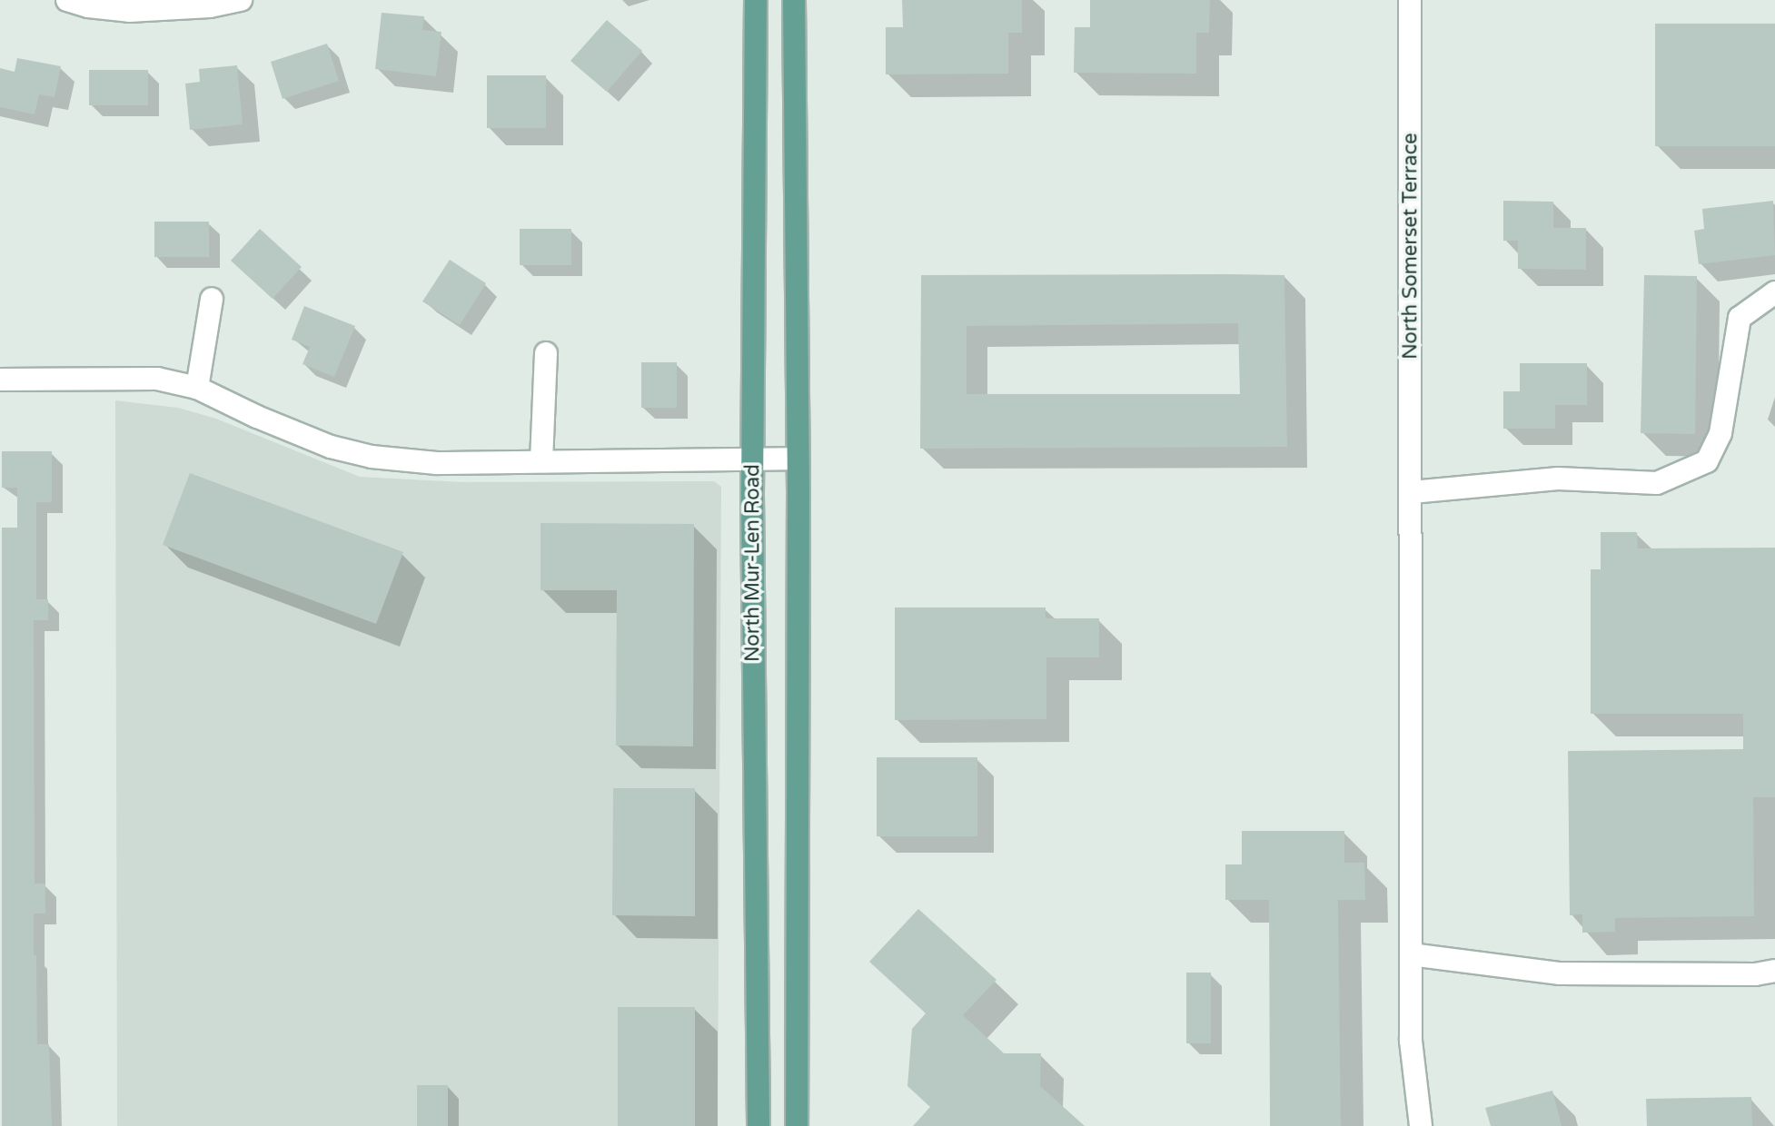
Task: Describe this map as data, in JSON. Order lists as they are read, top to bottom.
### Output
{
  "streets": {
    "main road": ["North Mur-Len Road"],
    "street": ["North Somerset Terrace"]
  }
}
